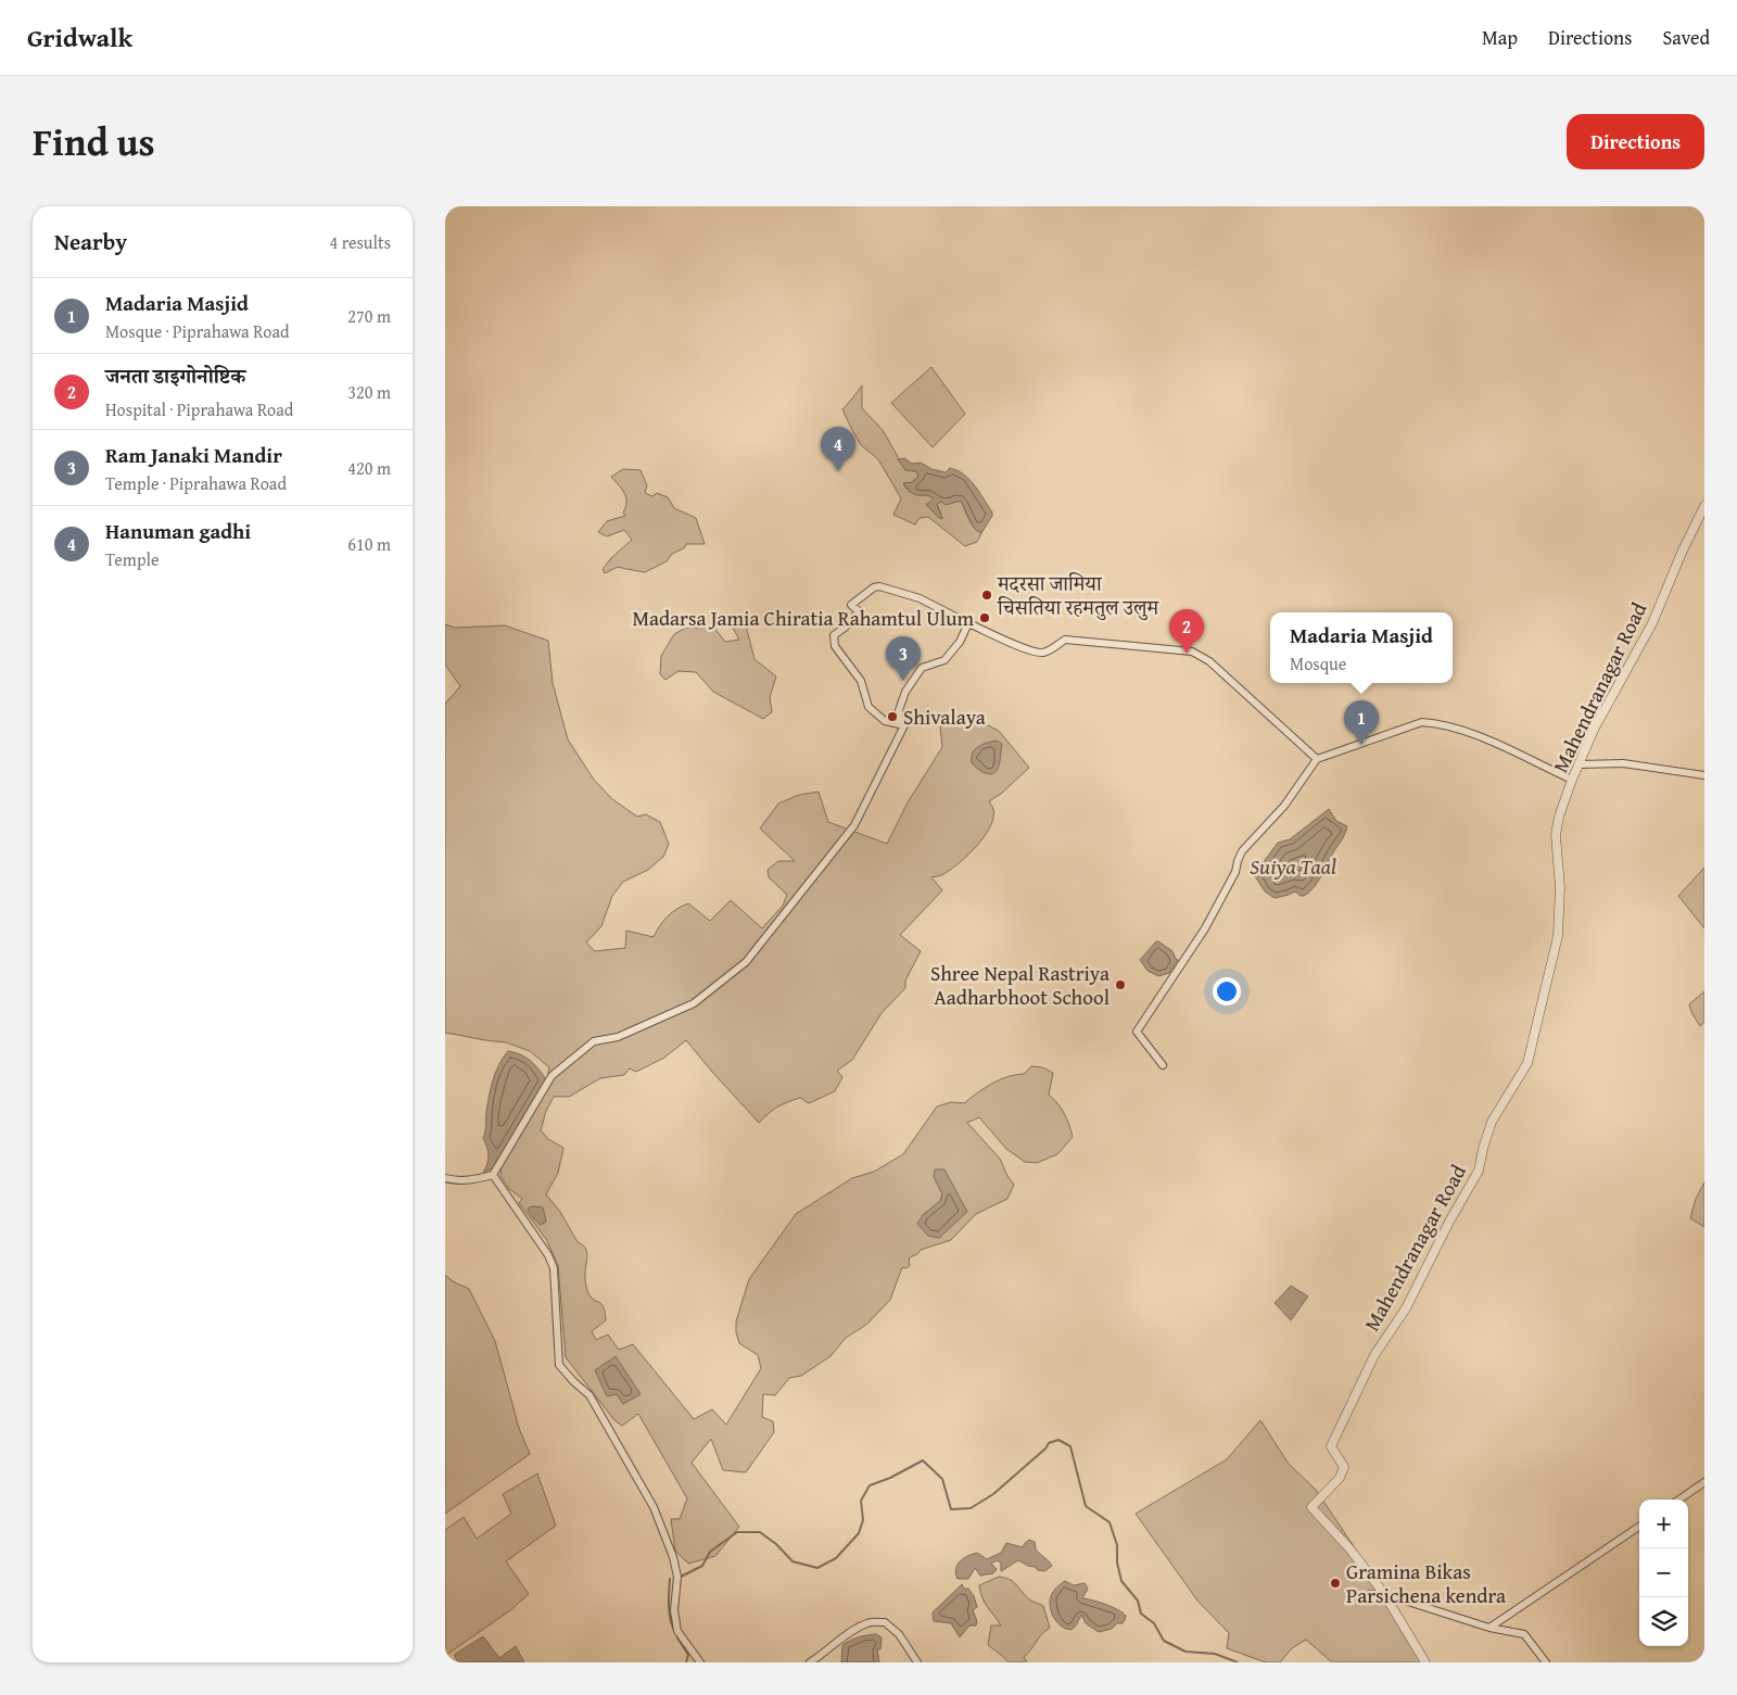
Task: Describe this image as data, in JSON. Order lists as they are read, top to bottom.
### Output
{
  "streets": {
    "street": ["Mahendranagar Road"]
  },
  "water": ["Suiya Taal"],
  "places": [
    "मदरसा जामिया चिसतिया रहमतुल उलुम",
    "Madarsa Jamia Chiratia Rahamtul Ulum",
    "Shivalaya",
    "Shree Nepal Rastriya Aadharbhoot School",
    "Gramina Bikas Parsichena kendra"
  ],
  "page": {
    "header": "Gridwalk",
    "nav": ["Map", "Directions", "Saved"],
    "title": "Find us",
    "buttons": "Directions",
    "heading": ["Nearby", "4 results"],
    "list": [
      {
        "mark": "1",
        "name": "Madaria Masjid",
        "note": "Mosque · Piprahawa Road",
        "value": "270 m"
      },
      {
        "mark": "2",
        "name": "जनता डाइगोनोष्टिक",
        "note": "Hospital · Piprahawa Road",
        "value": "320 m"
      },
      {
        "mark": "3",
        "name": "Ram Janaki Mandir",
        "note": "Temple · Piprahawa Road",
        "value": "420 m"
      },
      {
        "mark": "4",
        "name": "Hanuman gadhi",
        "note": "Temple",
        "value": "610 m"
      }
    ],
    "pins": [
      "4",
      "2",
      "3",
      "1"
    ],
    "popup": ["Madaria Masjid", "Mosque"],
    "map_buttons": ["+", "−"]
  }
}
